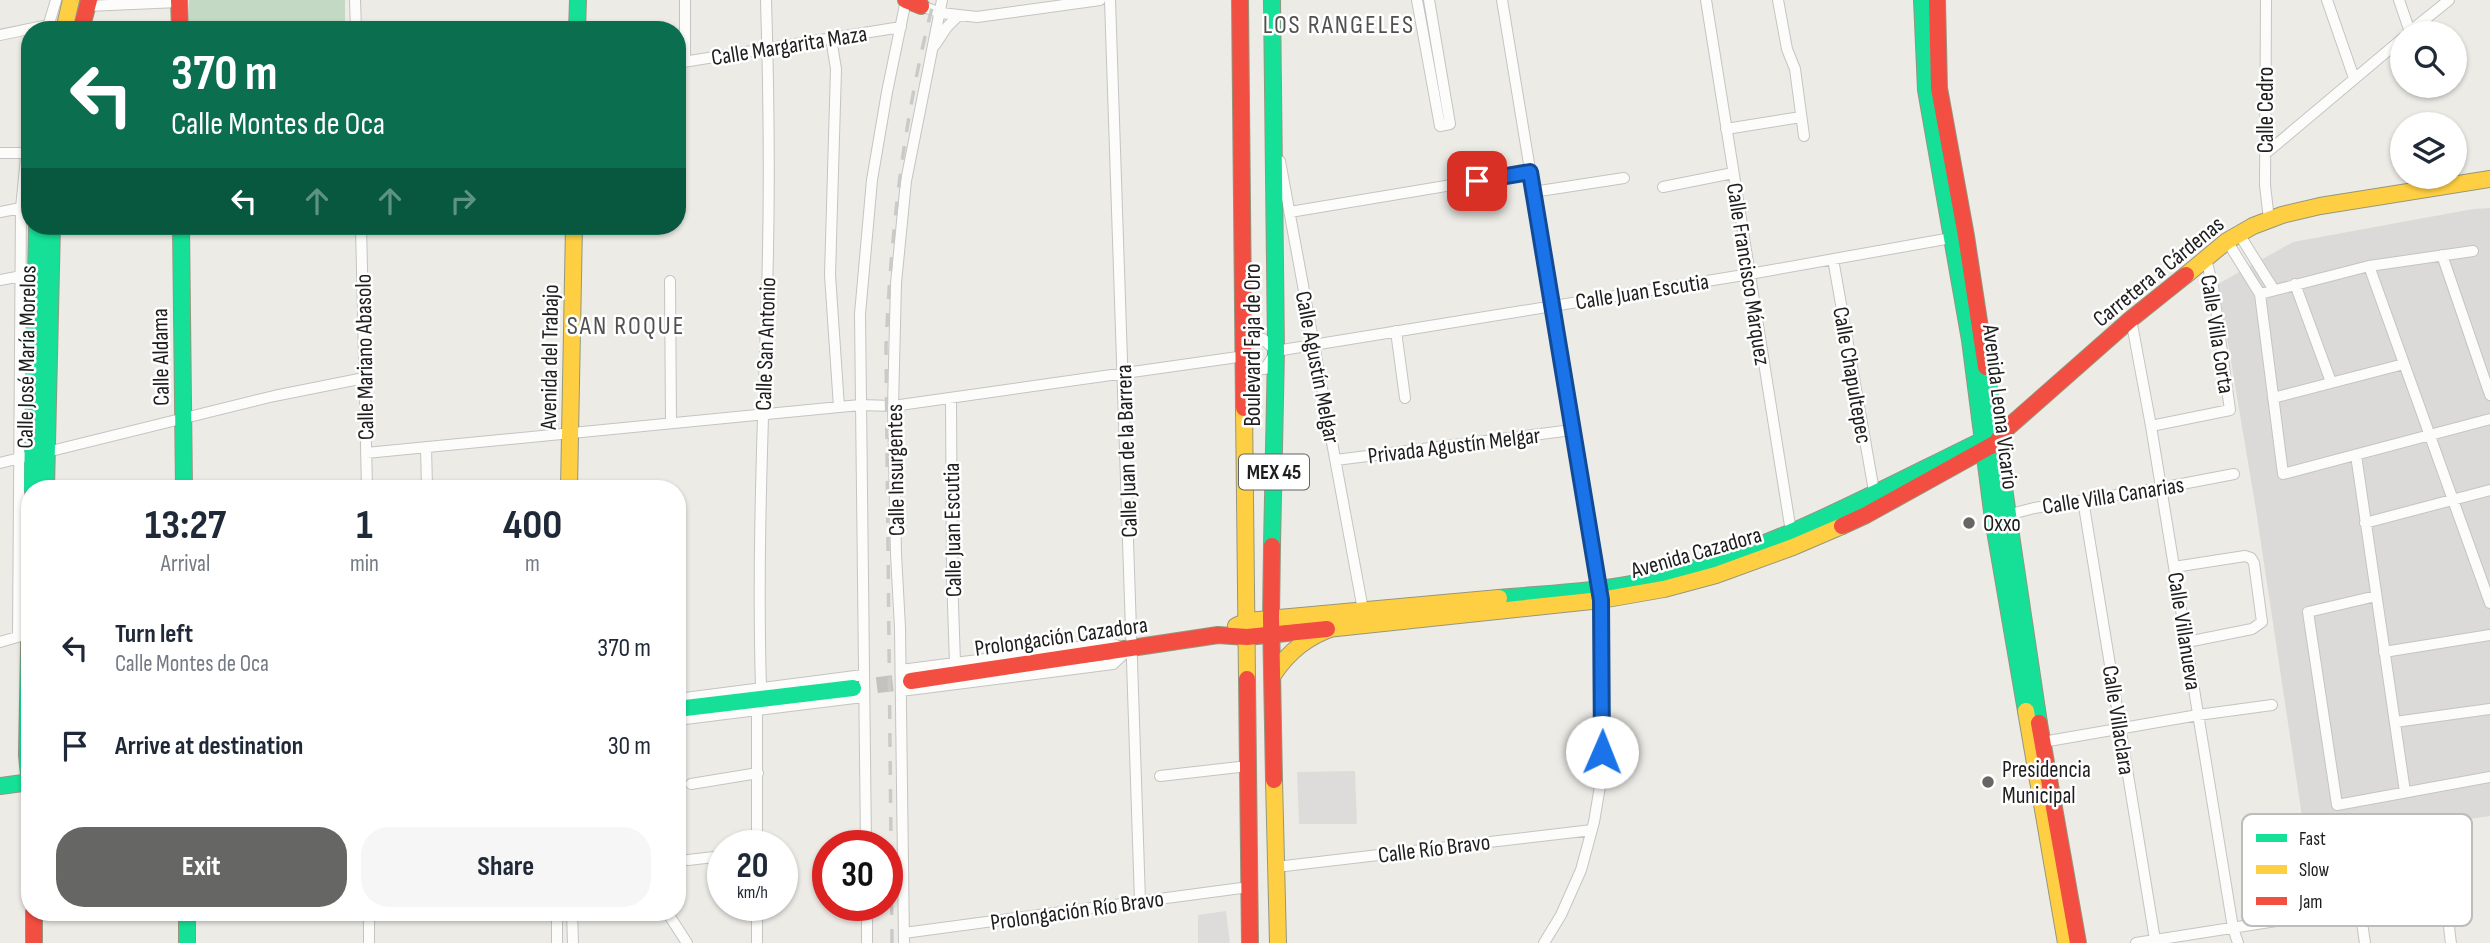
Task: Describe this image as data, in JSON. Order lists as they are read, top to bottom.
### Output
{
  "streets": {
    "street": [
      "Calle Margarita Maza",
      "Calle Cedro",
      "Carretera a Cárdenas",
      "Calle Francisco Márquez",
      "Calle Juan Escutia",
      "Calle Villa Corta",
      "Calle San Antonio",
      "Boulevard Faja de Oro",
      "Calle José María Morelos",
      "Calle Aldama",
      "Calle Mariano Abasolo",
      "Avenida del Trabajo",
      "Calle Agustín Melgar",
      "Calle Chapultepec",
      "Avenida Leona Vicario",
      "Privada Agustín Melgar",
      "Calle Juan de la Barrera",
      "Calle Insurgentes",
      "MEX 45",
      "Calle Villa Canarias",
      "Avenida Cazadora",
      "Calle Villanueva",
      "Prolongación Cazadora",
      "Calle Villaclara",
      "Calle Río Bravo",
      "Prolongación Río Bravo"
    ]
  },
  "crossings": [
    ["Calle Margarita Maza", "Calle San Antonio"],
    ["Calle Margarita Maza", "Calle Insurgentes"],
    ["Calle Cedro", "Carretera a Cárdenas"],
    ["Carretera a Cárdenas", "Calle Villa Corta"],
    ["Carretera a Cárdenas", "Avenida Leona Vicario"],
    ["Carretera a Cárdenas", "Avenida Cazadora"],
    ["Carretera a Cárdenas", "Calle Villanueva"],
    ["Calle Francisco Márquez", "Calle Juan Escutia"],
    ["Calle Francisco Márquez", "Avenida Cazadora"],
    ["Calle Juan Escutia", "Boulevard Faja de Oro"],
    ["Calle Juan Escutia", "Calle Agustín Melgar"],
    ["Calle Juan Escutia", "Calle Chapultepec"],
    ["Calle Juan Escutia", "Avenida Leona Vicario"],
    ["Calle Villa Corta", "Calle Villanueva"],
    ["Boulevard Faja de Oro", "Calle Agustín Melgar"],
    ["Boulevard Faja de Oro", "Avenida Cazadora"],
    ["Boulevard Faja de Oro", "Prolongación Cazadora"],
    ["Boulevard Faja de Oro", "Calle Río Bravo"],
    ["Boulevard Faja de Oro", "Prolongación Río Bravo"],
    ["Calle Agustín Melgar", "Privada Agustín Melgar"],
    ["Calle Agustín Melgar", "Avenida Cazadora"],
    ["Calle Chapultepec", "Avenida Cazadora"],
    ["Avenida Leona Vicario", "Calle Villa Canarias"],
    ["Avenida Leona Vicario", "Avenida Cazadora"],
    ["Calle Juan de la Barrera", "Prolongación Cazadora"],
    ["Calle Juan de la Barrera", "Prolongación Río Bravo"],
    ["Calle Insurgentes", "Prolongación Cazadora"],
    ["Calle Insurgentes", "Prolongación Río Bravo"],
    ["Calle Villa Canarias", "Calle Villanueva"],
    ["Calle Villa Canarias", "Calle Villaclara"],
    ["Avenida Cazadora", "Prolongación Cazadora"]
  ],
  "districts": ["LOS RANGELES", "SAN ROQUE"],
  "places": ["Oxxo", "Presidencia Municipal"],
  "legend": ["Fast", "Slow", "Jam"],
  "page": {
    "turn": ["370 m", "Calle Montes de Oca"],
    "eta": [
      "13:27",
      "Arrival",
      "1",
      "min",
      "400",
      "m"
    ],
    "list": [
      {
        "name": "Turn left",
        "note": "Calle Montes de Oca",
        "value": "370 m"
      },
      {
        "name": "Arrive at destination",
        "value": "30 m"
      }
    ],
    "buttons": ["Exit", "Share"],
    "speed": "20 km/h",
    "limit": "30"
  }
}
